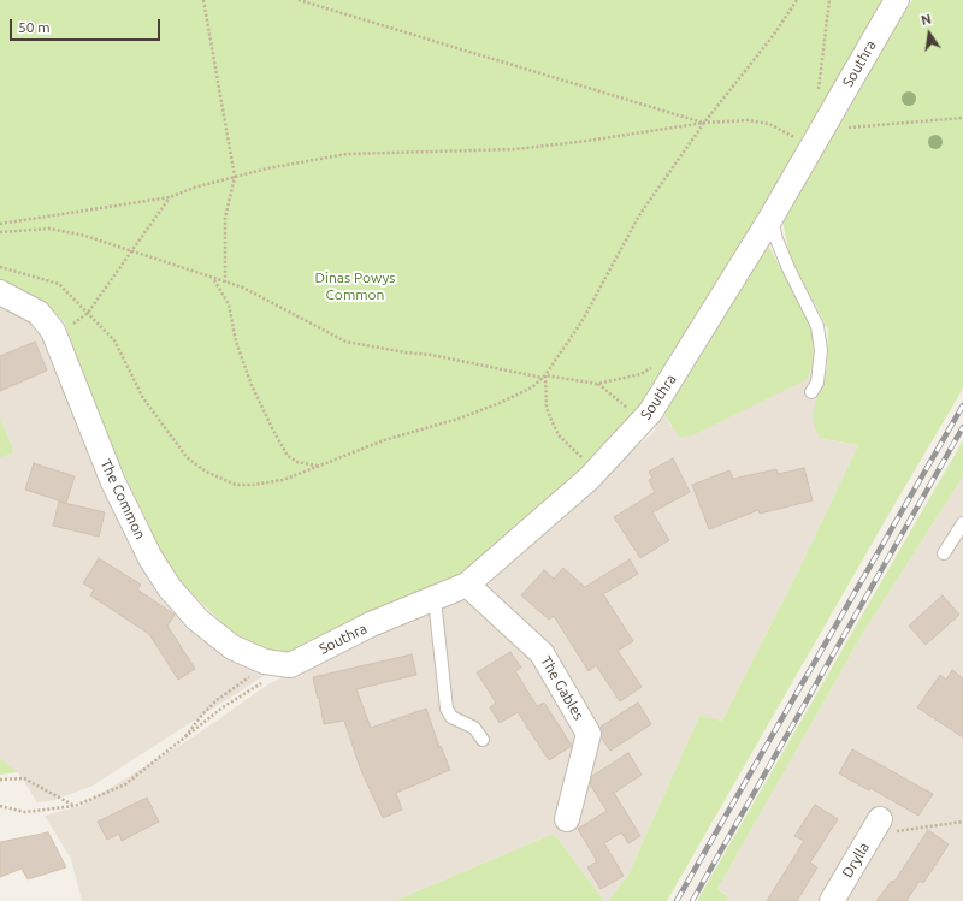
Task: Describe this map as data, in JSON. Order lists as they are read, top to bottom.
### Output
{
  "streets": {
    "street": [
      "Southra",
      "The Common",
      "The Gables",
      "Drylla"
    ]
  },
  "crossings": [
    ["Southra", "The Common"],
    ["Southra", "The Gables"]
  ],
  "parks": ["Dinas Powys Common"],
  "scale_bar": "50 m",
  "north": "top"
}
